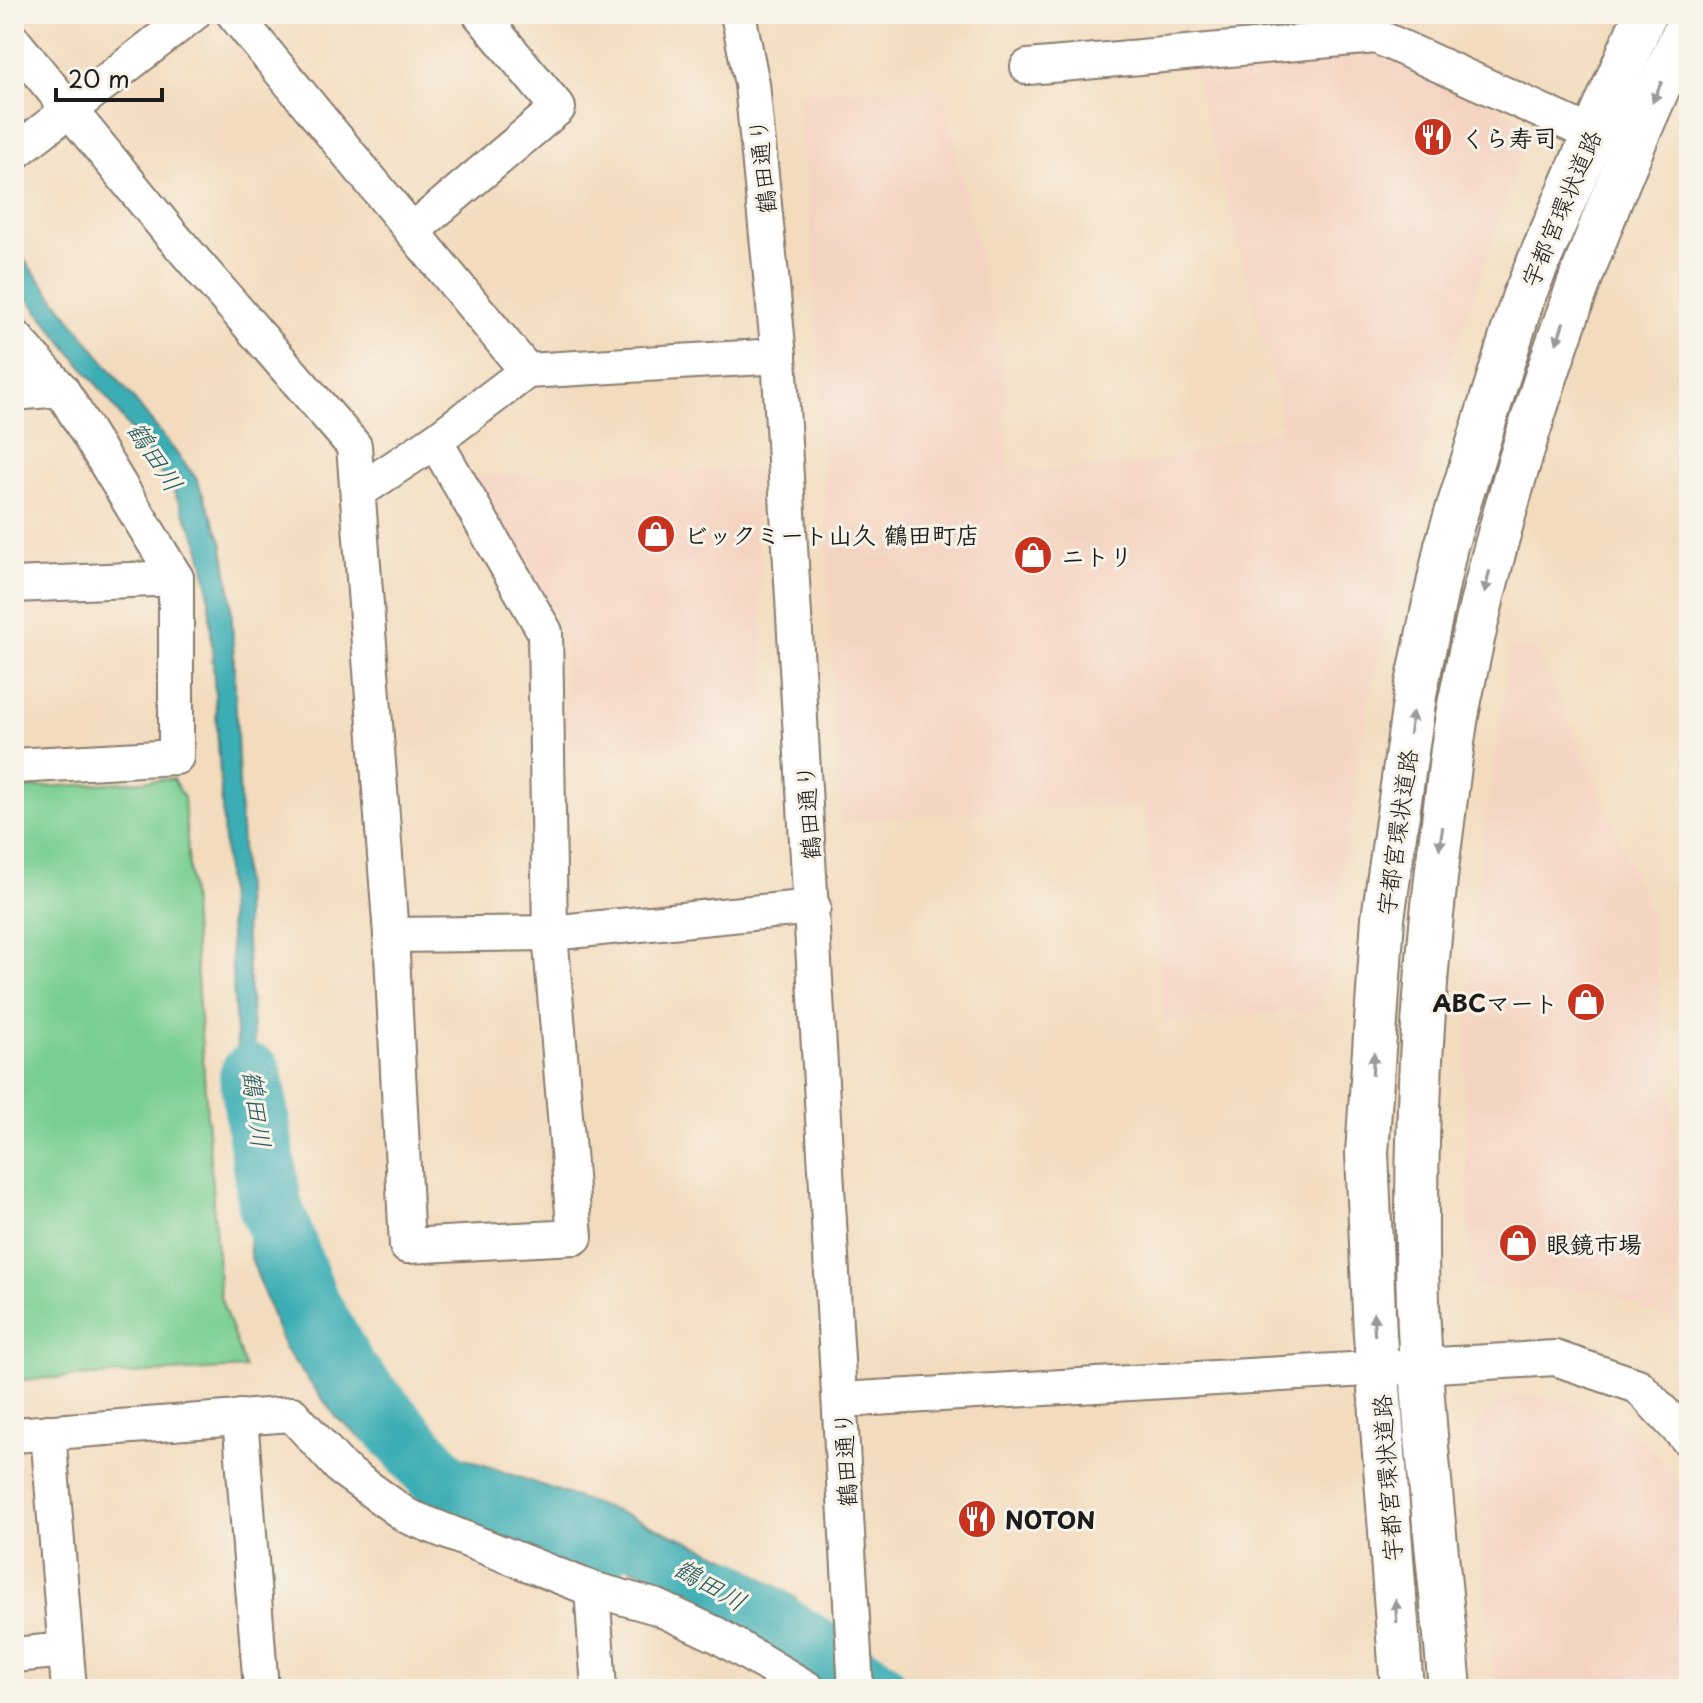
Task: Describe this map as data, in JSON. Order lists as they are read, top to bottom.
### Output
{
  "streets": {
    "main road": ["宇都宮環状道路"],
    "street": ["鶴田通り"]
  },
  "water": ["鶴田川"],
  "places": {
    "restaurant": ["くら寿司", "NOTON"],
    "shop": [
      "ビックミート山久 鶴田町店",
      "ニトリ",
      "ABCマート",
      "眼鏡市場"
    ]
  },
  "scale_bar": "20 m"
}
